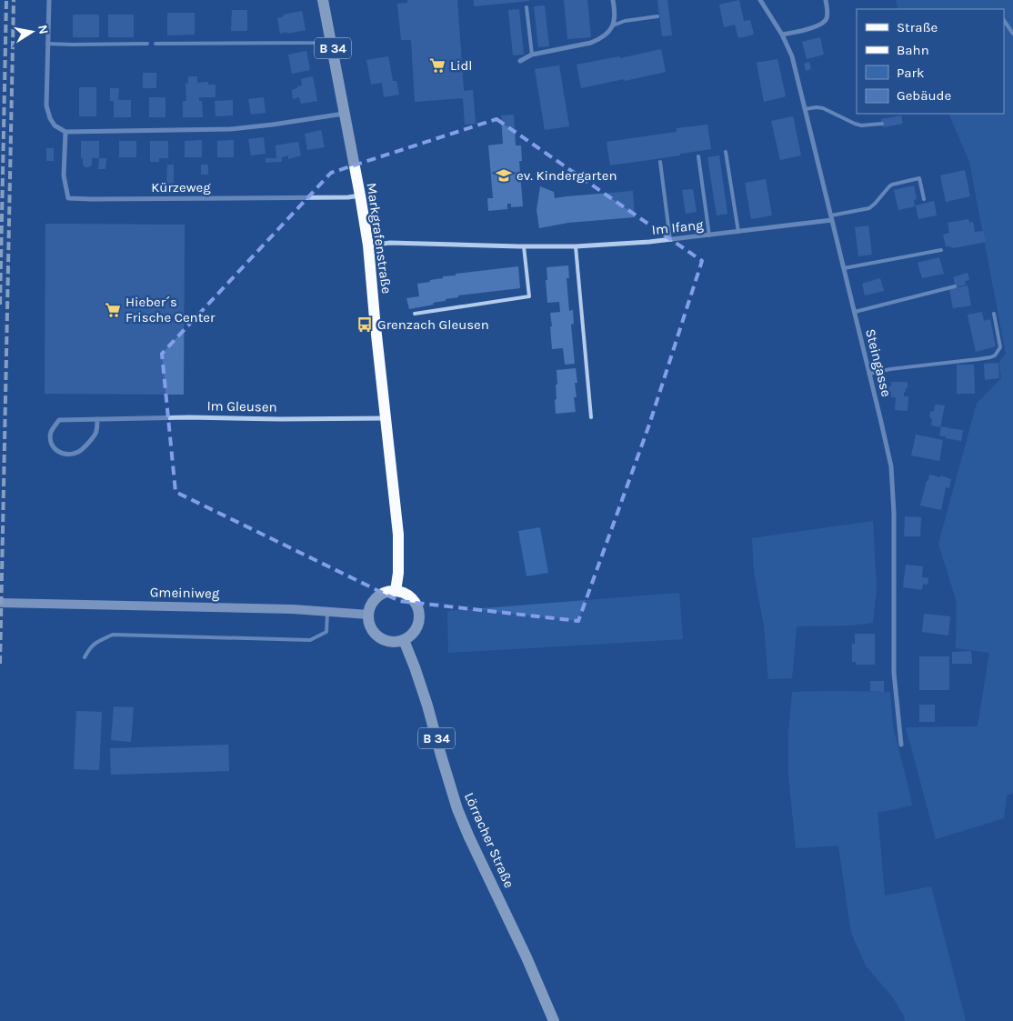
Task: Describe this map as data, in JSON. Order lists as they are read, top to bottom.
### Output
{
  "streets": {
    "main road": ["B 34", "Markgrafenstraße", "Lörracher Straße"],
    "street": [
      "Kürzeweg",
      "Im Ifang",
      "Steingasse",
      "Im Gleusen",
      "Gmeiniweg"
    ]
  },
  "crossings": [
    ["Kürzeweg", "Markgrafenstraße"],
    ["Im Ifang", "Markgrafenstraße"],
    ["Im Ifang", "Steingasse"],
    ["Markgrafenstraße", "Im Gleusen"],
    ["Markgrafenstraße", "Gmeiniweg"],
    ["Markgrafenstraße", "Lörracher Straße"],
    ["Gmeiniweg", "Lörracher Straße"]
  ],
  "places": {
    "supermarket": ["Lidl", "Hieber´s Frische Center"],
    "school or university": ["ev. Kindergarten"],
    "bus stop": ["Grenzach Gleusen"]
  },
  "legend": [
    "Straße",
    "Bahn",
    "Park",
    "Gebäude"
  ],
  "north": "right"
}
